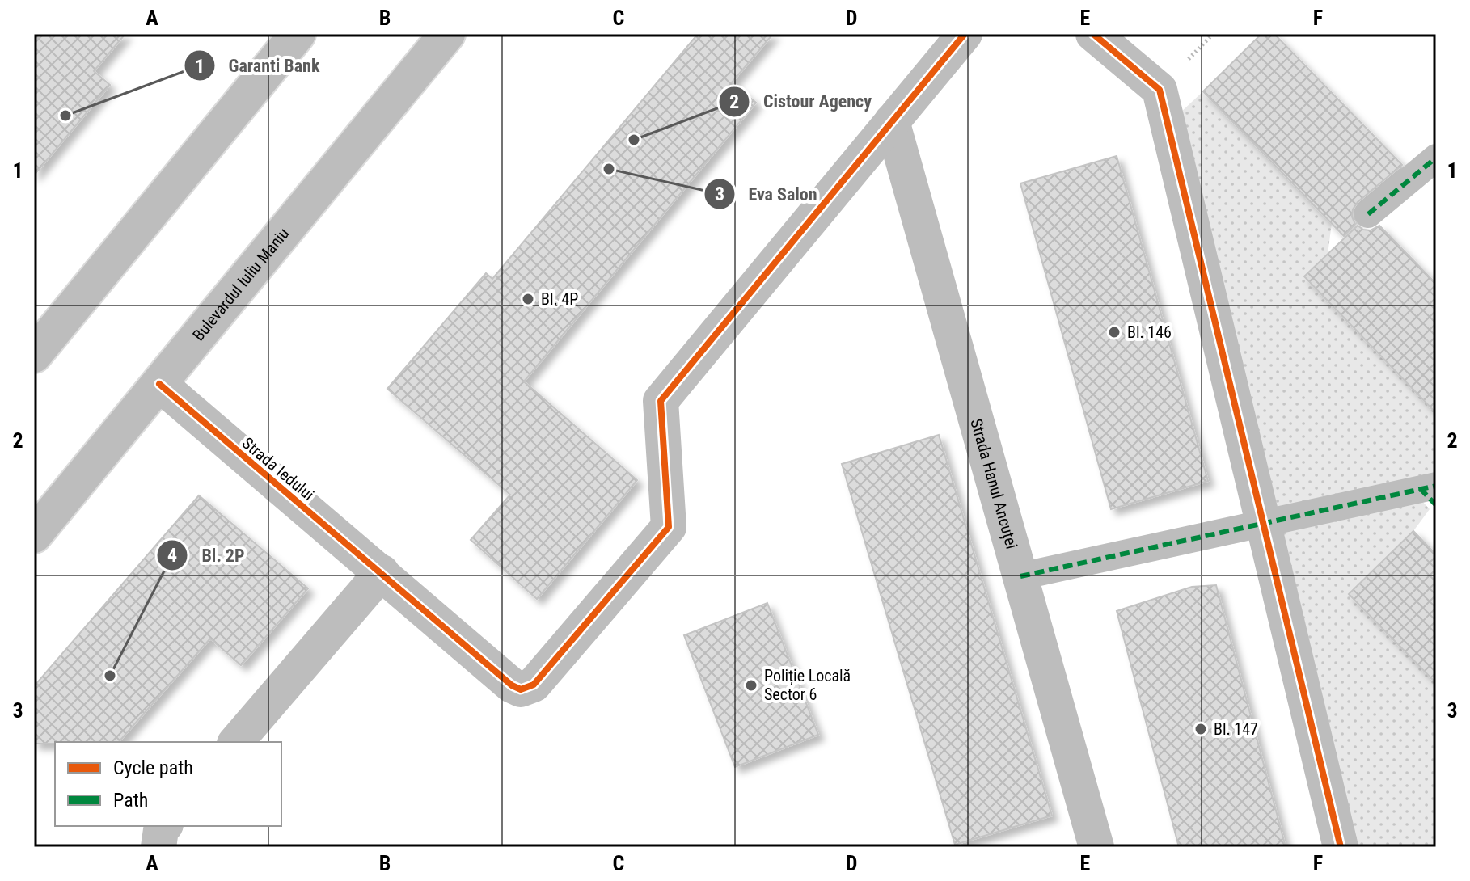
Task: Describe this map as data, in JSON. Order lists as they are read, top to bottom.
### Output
{
  "streets": {
    "street": ["Bulevardul Iuliu Maniu", "Strada Iedului", "Strada Hanul Ancuței"]
  },
  "crossings": [
    ["Bulevardul Iuliu Maniu", "Strada Iedului"],
    ["Strada Iedului", "Strada Hanul Ancuței"]
  ],
  "places": [
    "Garanti Bank",
    "Cistour Agency",
    "Eva Salon",
    "Bl. 4P",
    "Bl. 146",
    "Bl. 2P",
    "Poliție Locală Sector 6",
    "Bl. 147"
  ],
  "legend": ["Cycle path", "Path"],
  "grid": {
    "columns": [
      "A",
      "B",
      "C",
      "D",
      "E",
      "F"
    ],
    "rows": ["1", "2", "3"]
  }
}
